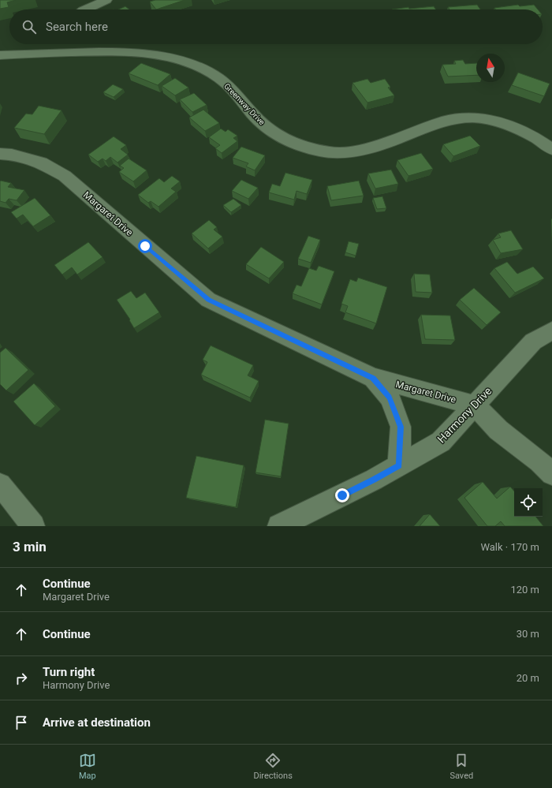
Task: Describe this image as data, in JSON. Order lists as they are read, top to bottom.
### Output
{
  "streets": {
    "street": ["Greenway Drive", "Margaret Drive", "Harmony Drive"]
  },
  "crossings": [
    ["Margaret Drive", "Harmony Drive"]
  ],
  "north": "top",
  "page": {
    "search": "Search here",
    "heading": ["3 min", "Walk · 170 m"],
    "list": [
      ["Continue", "Margaret Drive", "120 m"],
      ["Continue", "30 m"],
      ["Turn right", "Harmony Drive", "20 m"],
      "Arrive at destination"
    ],
    "nav": ["Map", "Directions", "Saved"]
  }
}
